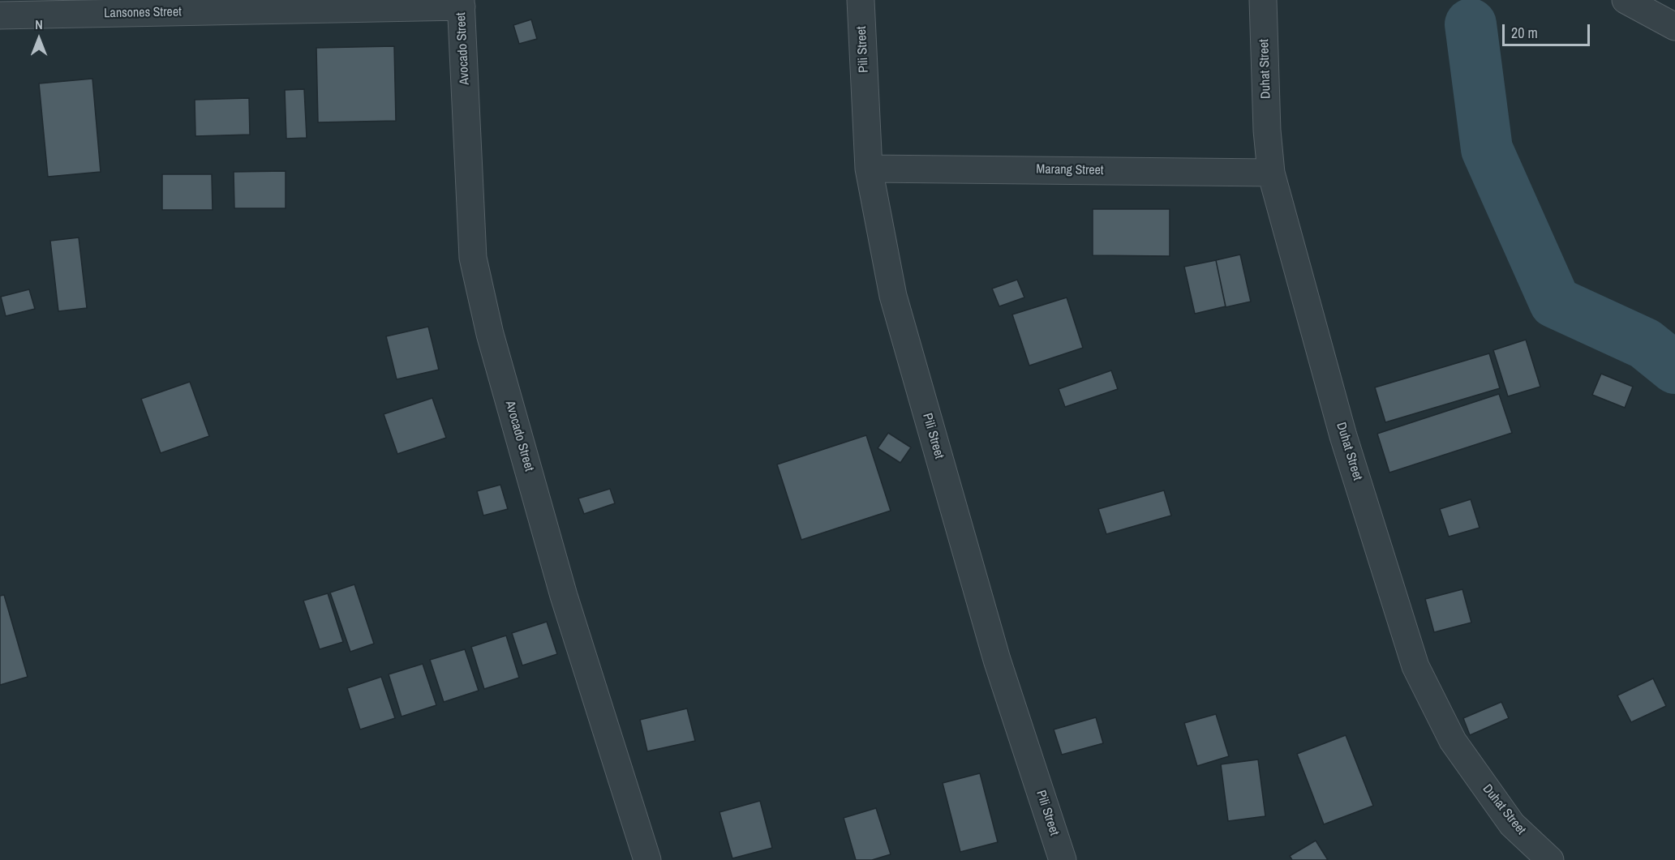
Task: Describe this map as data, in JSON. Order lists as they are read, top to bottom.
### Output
{
  "streets": {
    "street": [
      "Lansones Street",
      "Avocado Street",
      "Pili Street",
      "Duhat Street",
      "Marang Street"
    ]
  },
  "crossings": [
    ["Lansones Street", "Avocado Street"],
    ["Pili Street", "Marang Street"],
    ["Duhat Street", "Marang Street"]
  ],
  "scale_bar": "20 m",
  "north": "top"
}
